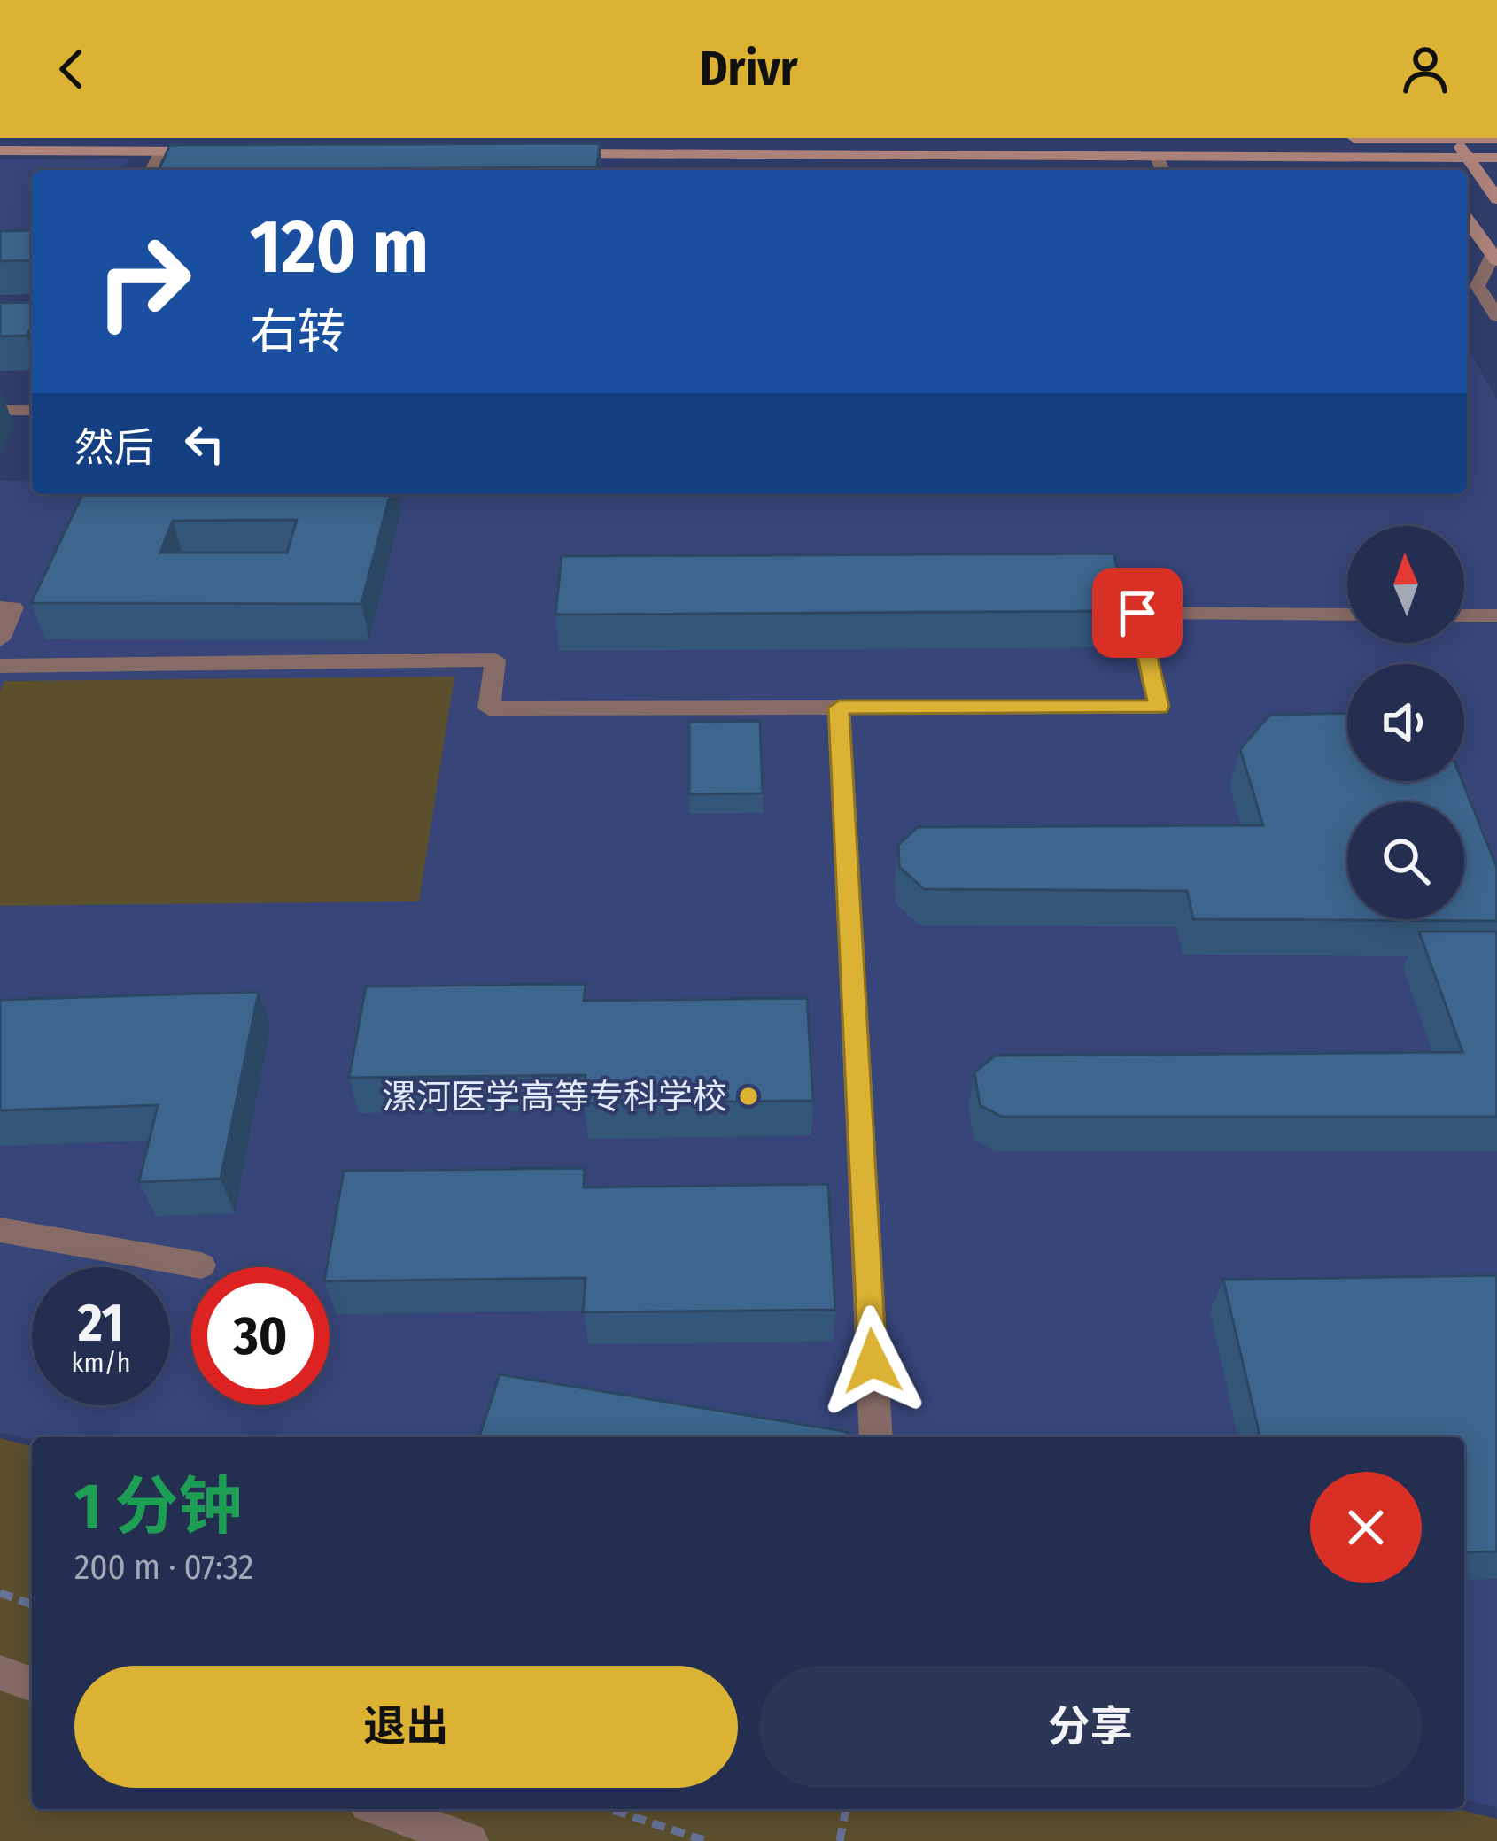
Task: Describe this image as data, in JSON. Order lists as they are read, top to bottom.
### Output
{
  "places": ["漯河医学高等专科学校"],
  "north": "top",
  "page": {
    "header": "Drivr",
    "turn": ["120 m", "右转"],
    "then": "然后",
    "speed": "21 km/h",
    "limit": "30",
    "heading": ["1 分钟", "200 m · 07:32"],
    "buttons": ["退出", "分享"]
  }
}
